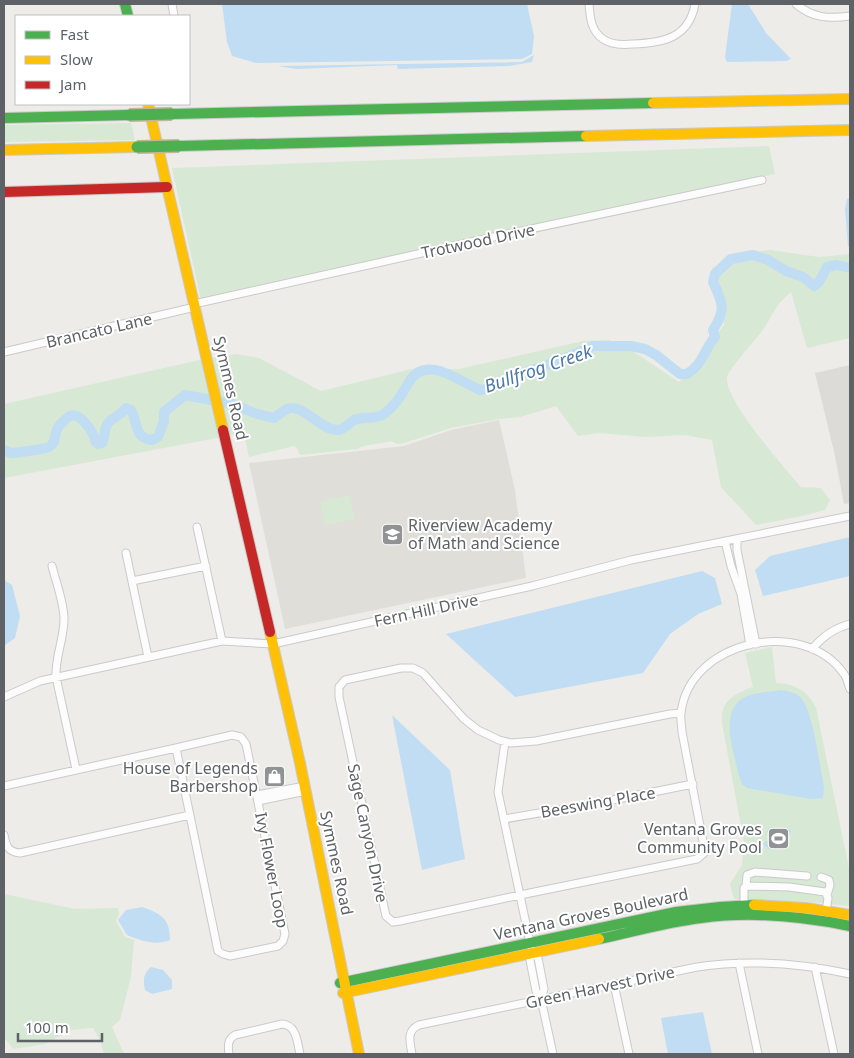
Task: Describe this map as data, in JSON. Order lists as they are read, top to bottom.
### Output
{
  "streets": {
    "main road": ["Symmes Road", "Ventana Groves Boulevard"],
    "street": [
      "Trotwood Drive",
      "Brancato Lane",
      "Fern Hill Drive",
      "Beeswing Place",
      "Sage Canyon Drive",
      "Ivy Flower Loop",
      "Green Harvest Drive"
    ]
  },
  "crossings": [
    ["Trotwood Drive", "Brancato Lane"],
    ["Trotwood Drive", "Symmes Road"],
    ["Brancato Lane", "Symmes Road"],
    ["Symmes Road", "Fern Hill Drive"],
    ["Symmes Road", "Ivy Flower Loop"],
    ["Symmes Road", "Ventana Groves Boulevard"],
    ["Beeswing Place", "Sage Canyon Drive"]
  ],
  "water": ["Bullfrog Creek"],
  "places": {
    "school or university": ["Riverview Academy of Math and Science"],
    "shop": ["House of Legends Barbershop"],
    "sports": ["Ventana Groves Community Pool"]
  },
  "legend": ["Fast", "Slow", "Jam"],
  "scale_bar": "100 m"
}
